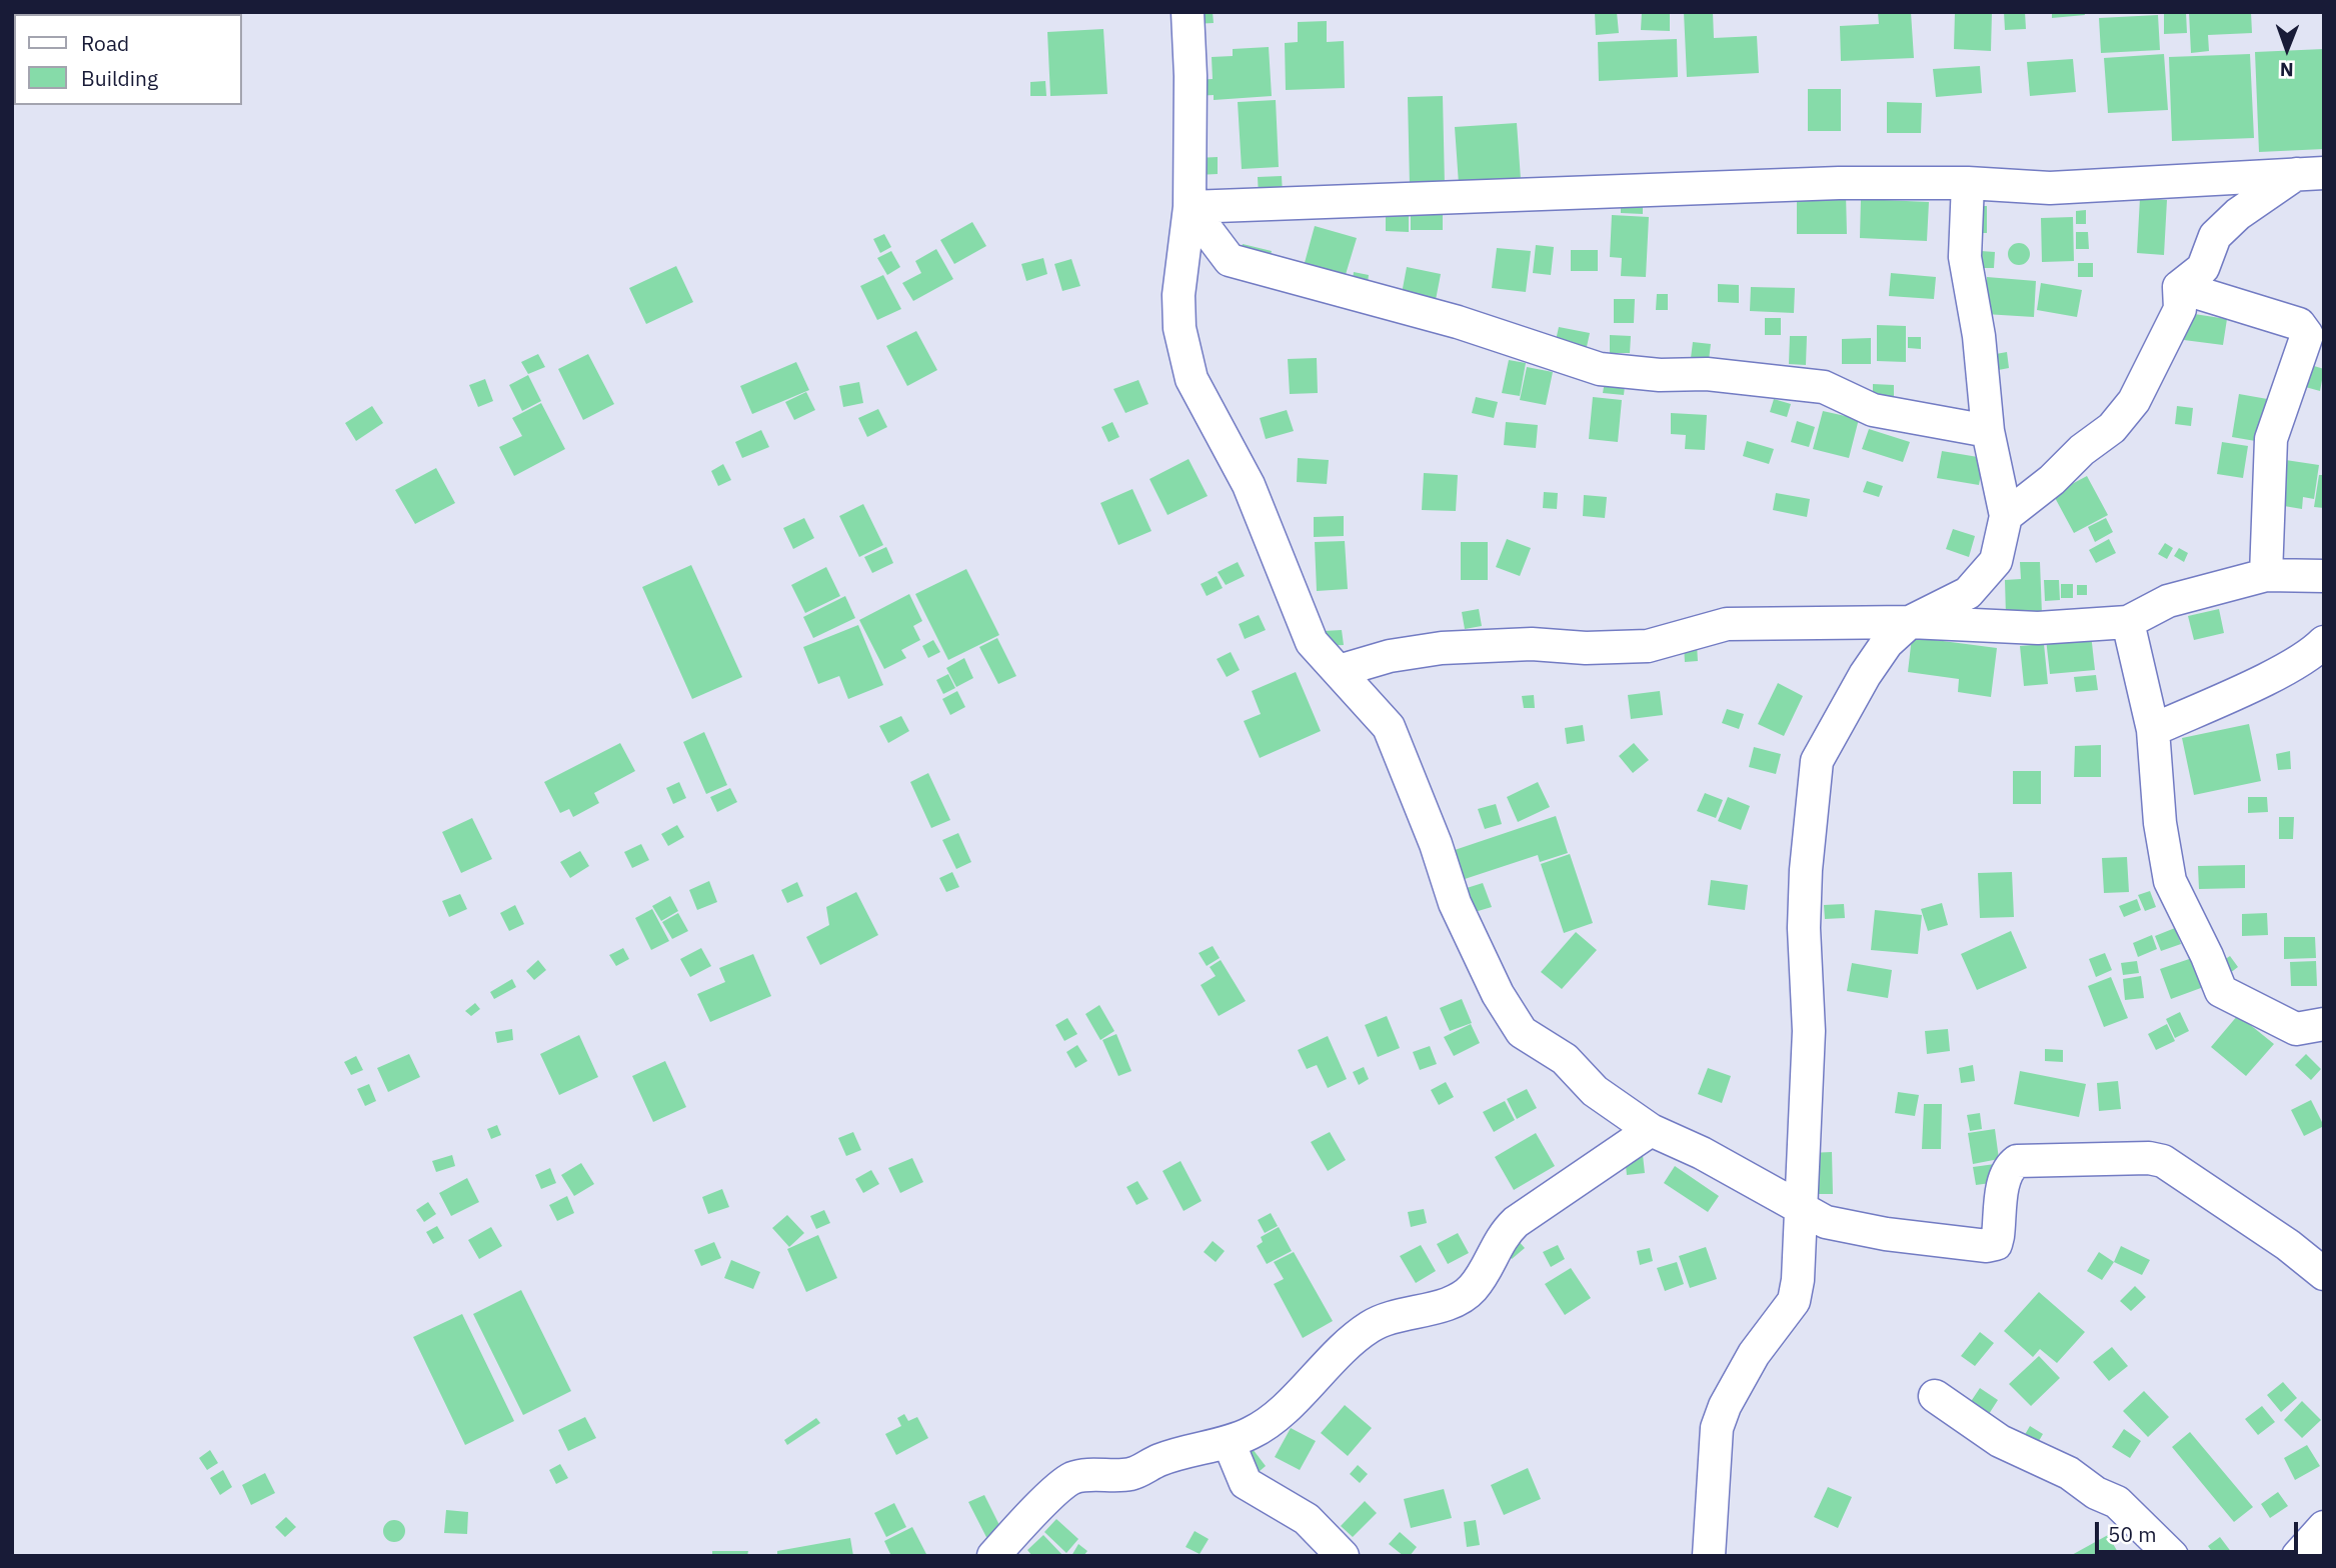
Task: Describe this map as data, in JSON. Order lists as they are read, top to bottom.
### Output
{
  "legend": ["Road", "Building"],
  "scale_bar": "50 m",
  "north": "bottom"
}
